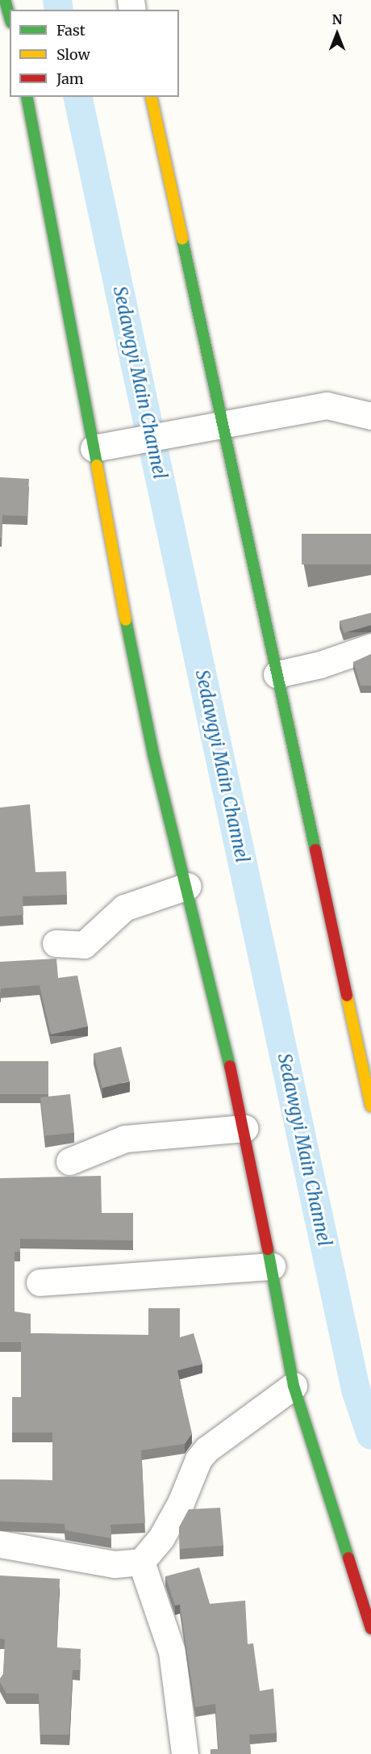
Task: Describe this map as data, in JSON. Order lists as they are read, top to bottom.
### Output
{
  "water": ["Sedawgyi Main Channel"],
  "legend": ["Fast", "Slow", "Jam"],
  "north": "top"
}
